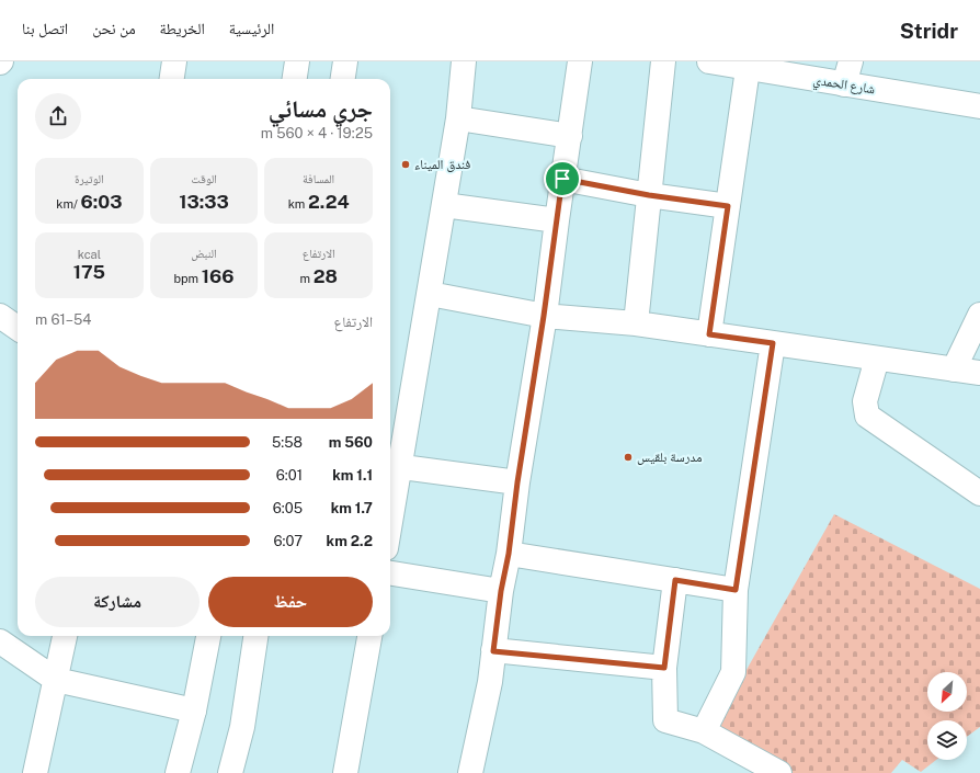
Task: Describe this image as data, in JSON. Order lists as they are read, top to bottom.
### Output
{
  "streets": {
    "main road": ["شارع الحمدي"]
  },
  "places": ["فندق الميناء", "مدرسة بلقيس"],
  "north": "bottom left",
  "page": {
    "header": "Stridr",
    "nav": [
      "الرئيسية",
      "الخريطة",
      "من نحن",
      "اتصل بنا"
    ],
    "heading": ["جري مسائي", "19:25 · 4 × 560 m"],
    "stats": [
      ["المسافة", "2.24 km"],
      ["الوقت", "13:33"],
      ["الوتيرة", "6:03 /km"],
      ["الارتفاع", "28 m"],
      ["النبض", "166 bpm"],
      ["kcal", "175"]
    ],
    "chart": ["الارتفاع", "54–61 m"],
    "list": [
      {
        "name": "560 m",
        "note": "5:58"
      },
      {
        "name": "1.1 km",
        "note": "6:01"
      },
      {
        "name": "1.7 km",
        "note": "6:05"
      },
      {
        "name": "2.2 km",
        "note": "6:07"
      }
    ],
    "buttons": ["حفظ", "مشاركة"]
  }
}
